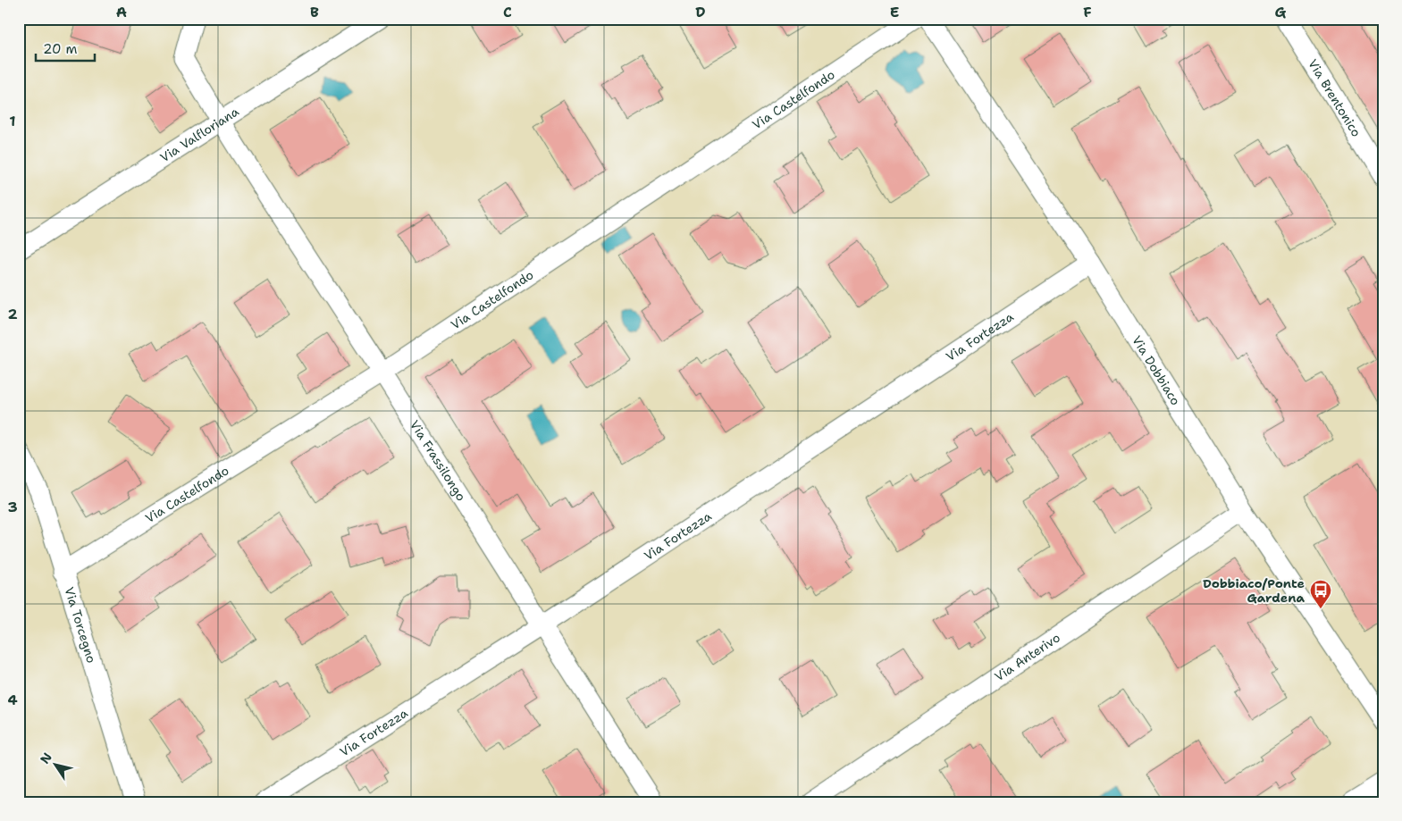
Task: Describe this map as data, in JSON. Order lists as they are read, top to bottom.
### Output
{
  "streets": {
    "street": [
      "Via Brentonico",
      "Via Castelfondo",
      "Via Valfloriana",
      "Via Fortezza",
      "Via Dobbiaco",
      "Via Frassilongo",
      "Via Torcegno",
      "Via Anterivo"
    ]
  },
  "crossings": [
    ["Via Castelfondo", "Via Frassilongo"],
    ["Via Castelfondo", "Via Torcegno"],
    ["Via Valfloriana", "Via Frassilongo"],
    ["Via Fortezza", "Via Dobbiaco"],
    ["Via Fortezza", "Via Frassilongo"],
    ["Via Dobbiaco", "Via Anterivo"]
  ],
  "places": {
    "bus stop": ["Dobbiaco/Ponte Gardena"]
  },
  "scale_bar": "20 m",
  "north": "top left",
  "grid": {
    "columns": [
      "A",
      "B",
      "C",
      "D",
      "E",
      "F",
      "G"
    ],
    "rows": [
      "1",
      "2",
      "3",
      "4"
    ]
  }
}
